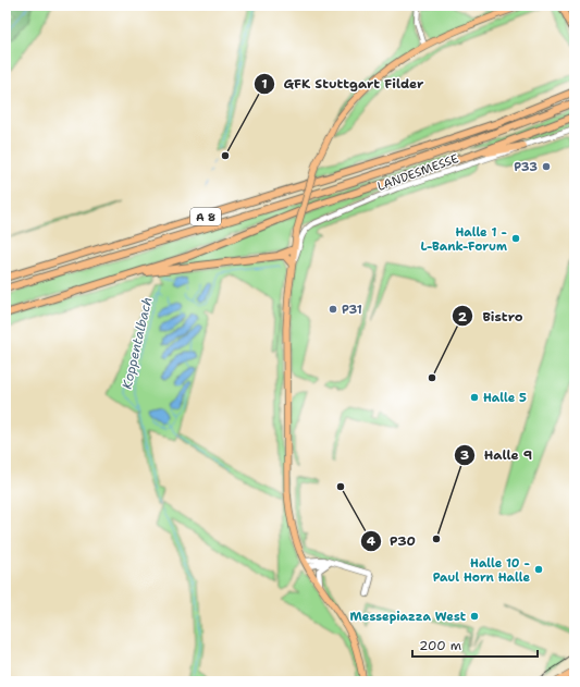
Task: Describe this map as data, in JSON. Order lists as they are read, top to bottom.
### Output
{
  "streets": {
    "highway": ["A 8"],
    "street": ["LANDESMESSE"]
  },
  "water": ["Koppentalbach"],
  "places": [
    "GFK Stuttgart Filder",
    "P33",
    "Halle 1 - L-Bank-Forum",
    "P31",
    "Bistro",
    "Halle 5",
    "P30",
    "Halle 9",
    "Halle 10 - Paul Horn Halle",
    "Messepiazza West"
  ],
  "scale_bar": "200 m"
}
